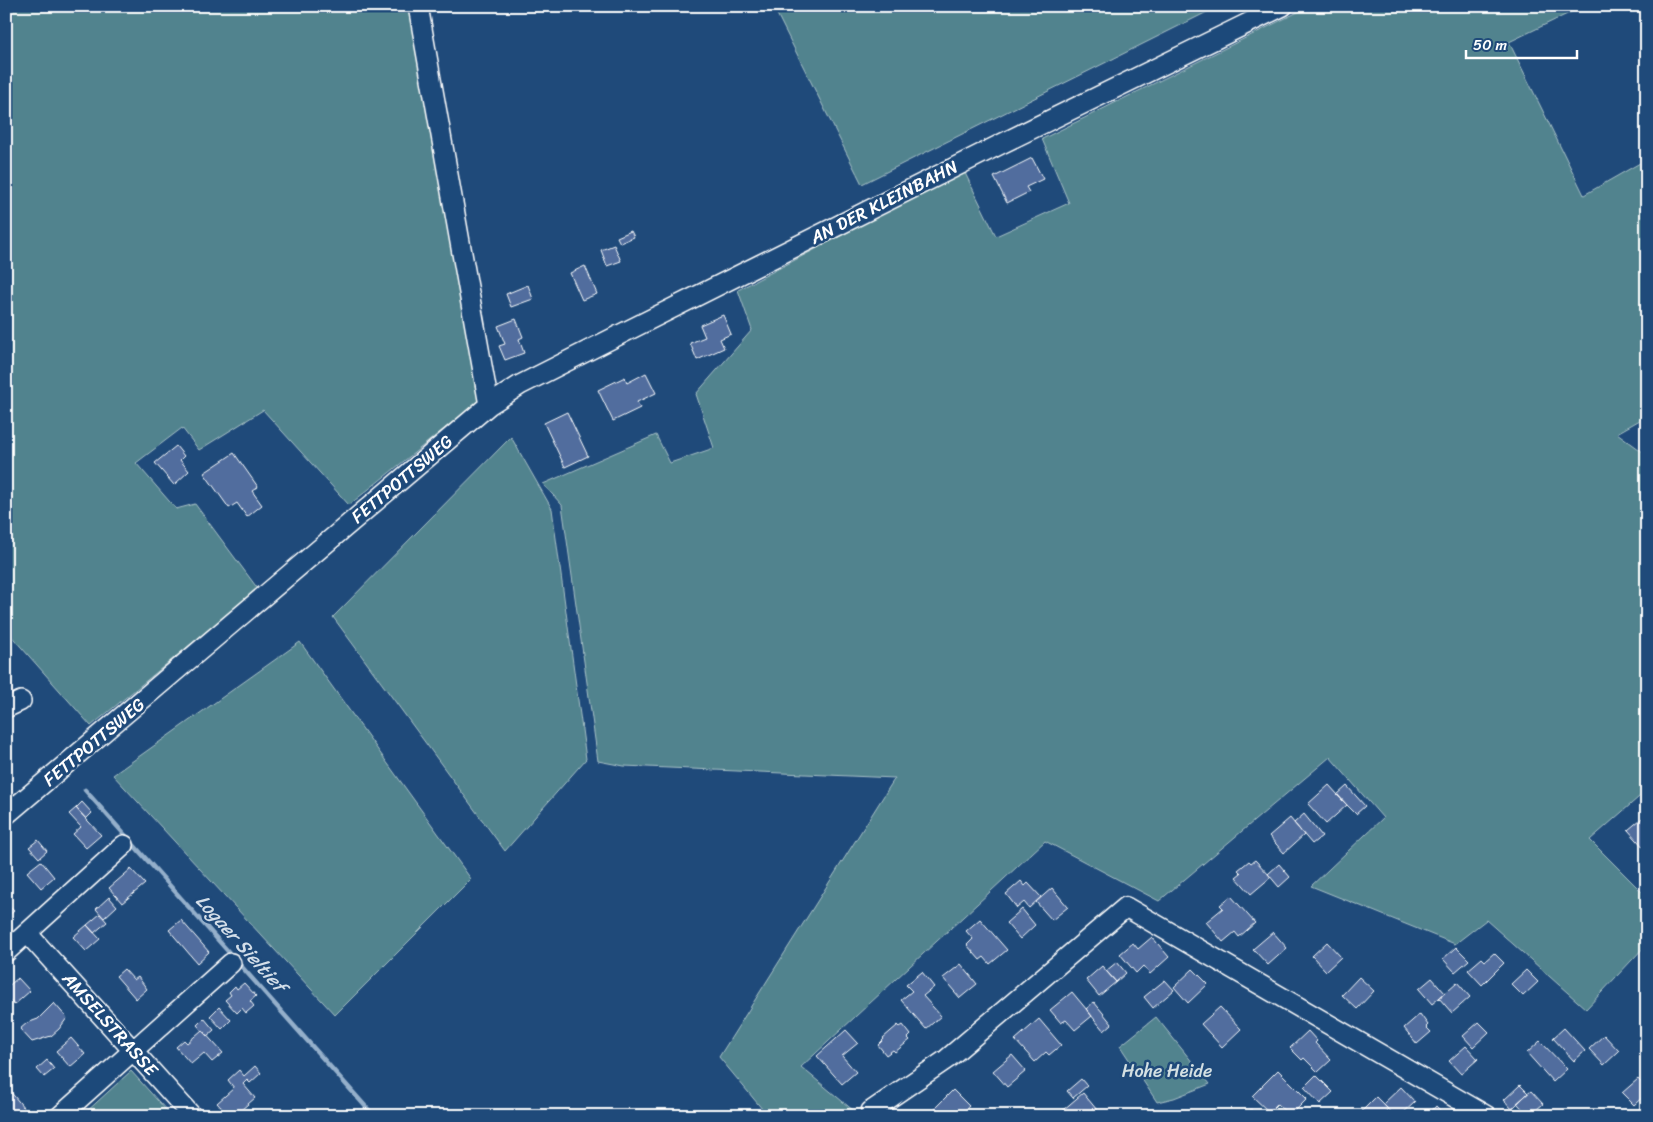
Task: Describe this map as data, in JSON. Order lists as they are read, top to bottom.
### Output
{
  "streets": {
    "street": ["AN DER KLEINBAHN", "FETTPOTTSWEG", "AMSELSTRASSE"]
  },
  "crossings": [
    ["AN DER KLEINBAHN", "FETTPOTTSWEG"]
  ],
  "water": ["Logaer Sieltief"],
  "parks": ["Hohe Heide"],
  "scale_bar": "50 m"
}
